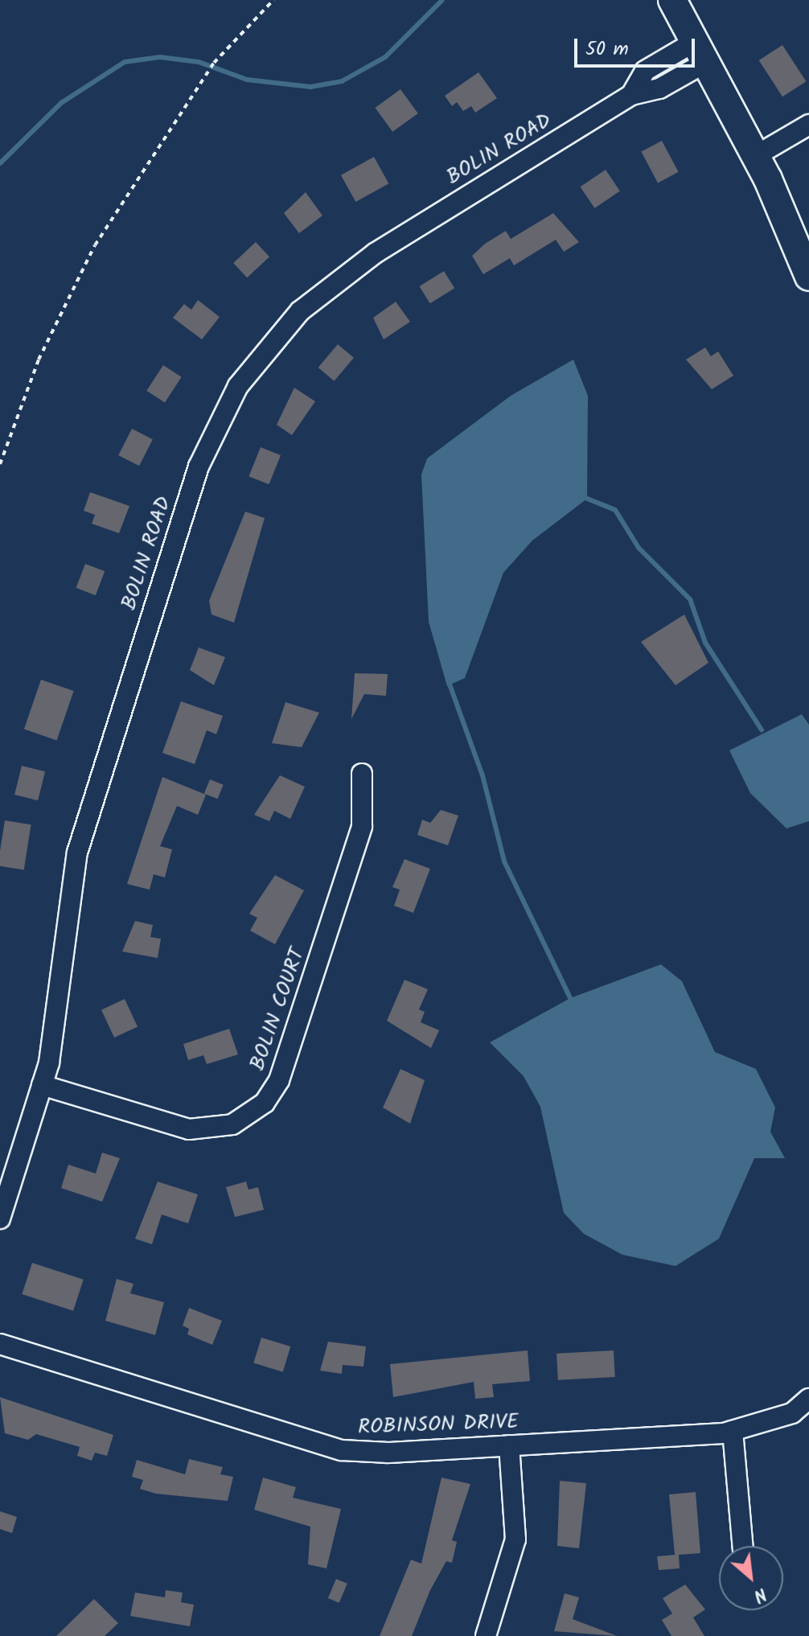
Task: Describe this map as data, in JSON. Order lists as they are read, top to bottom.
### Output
{
  "streets": {
    "street": ["BOLIN ROAD", "BOLIN COURT", "ROBINSON DRIVE"]
  },
  "crossings": [
    ["BOLIN ROAD", "BOLIN COURT"]
  ],
  "scale_bar": "50 m",
  "north": "bottom right"
}
